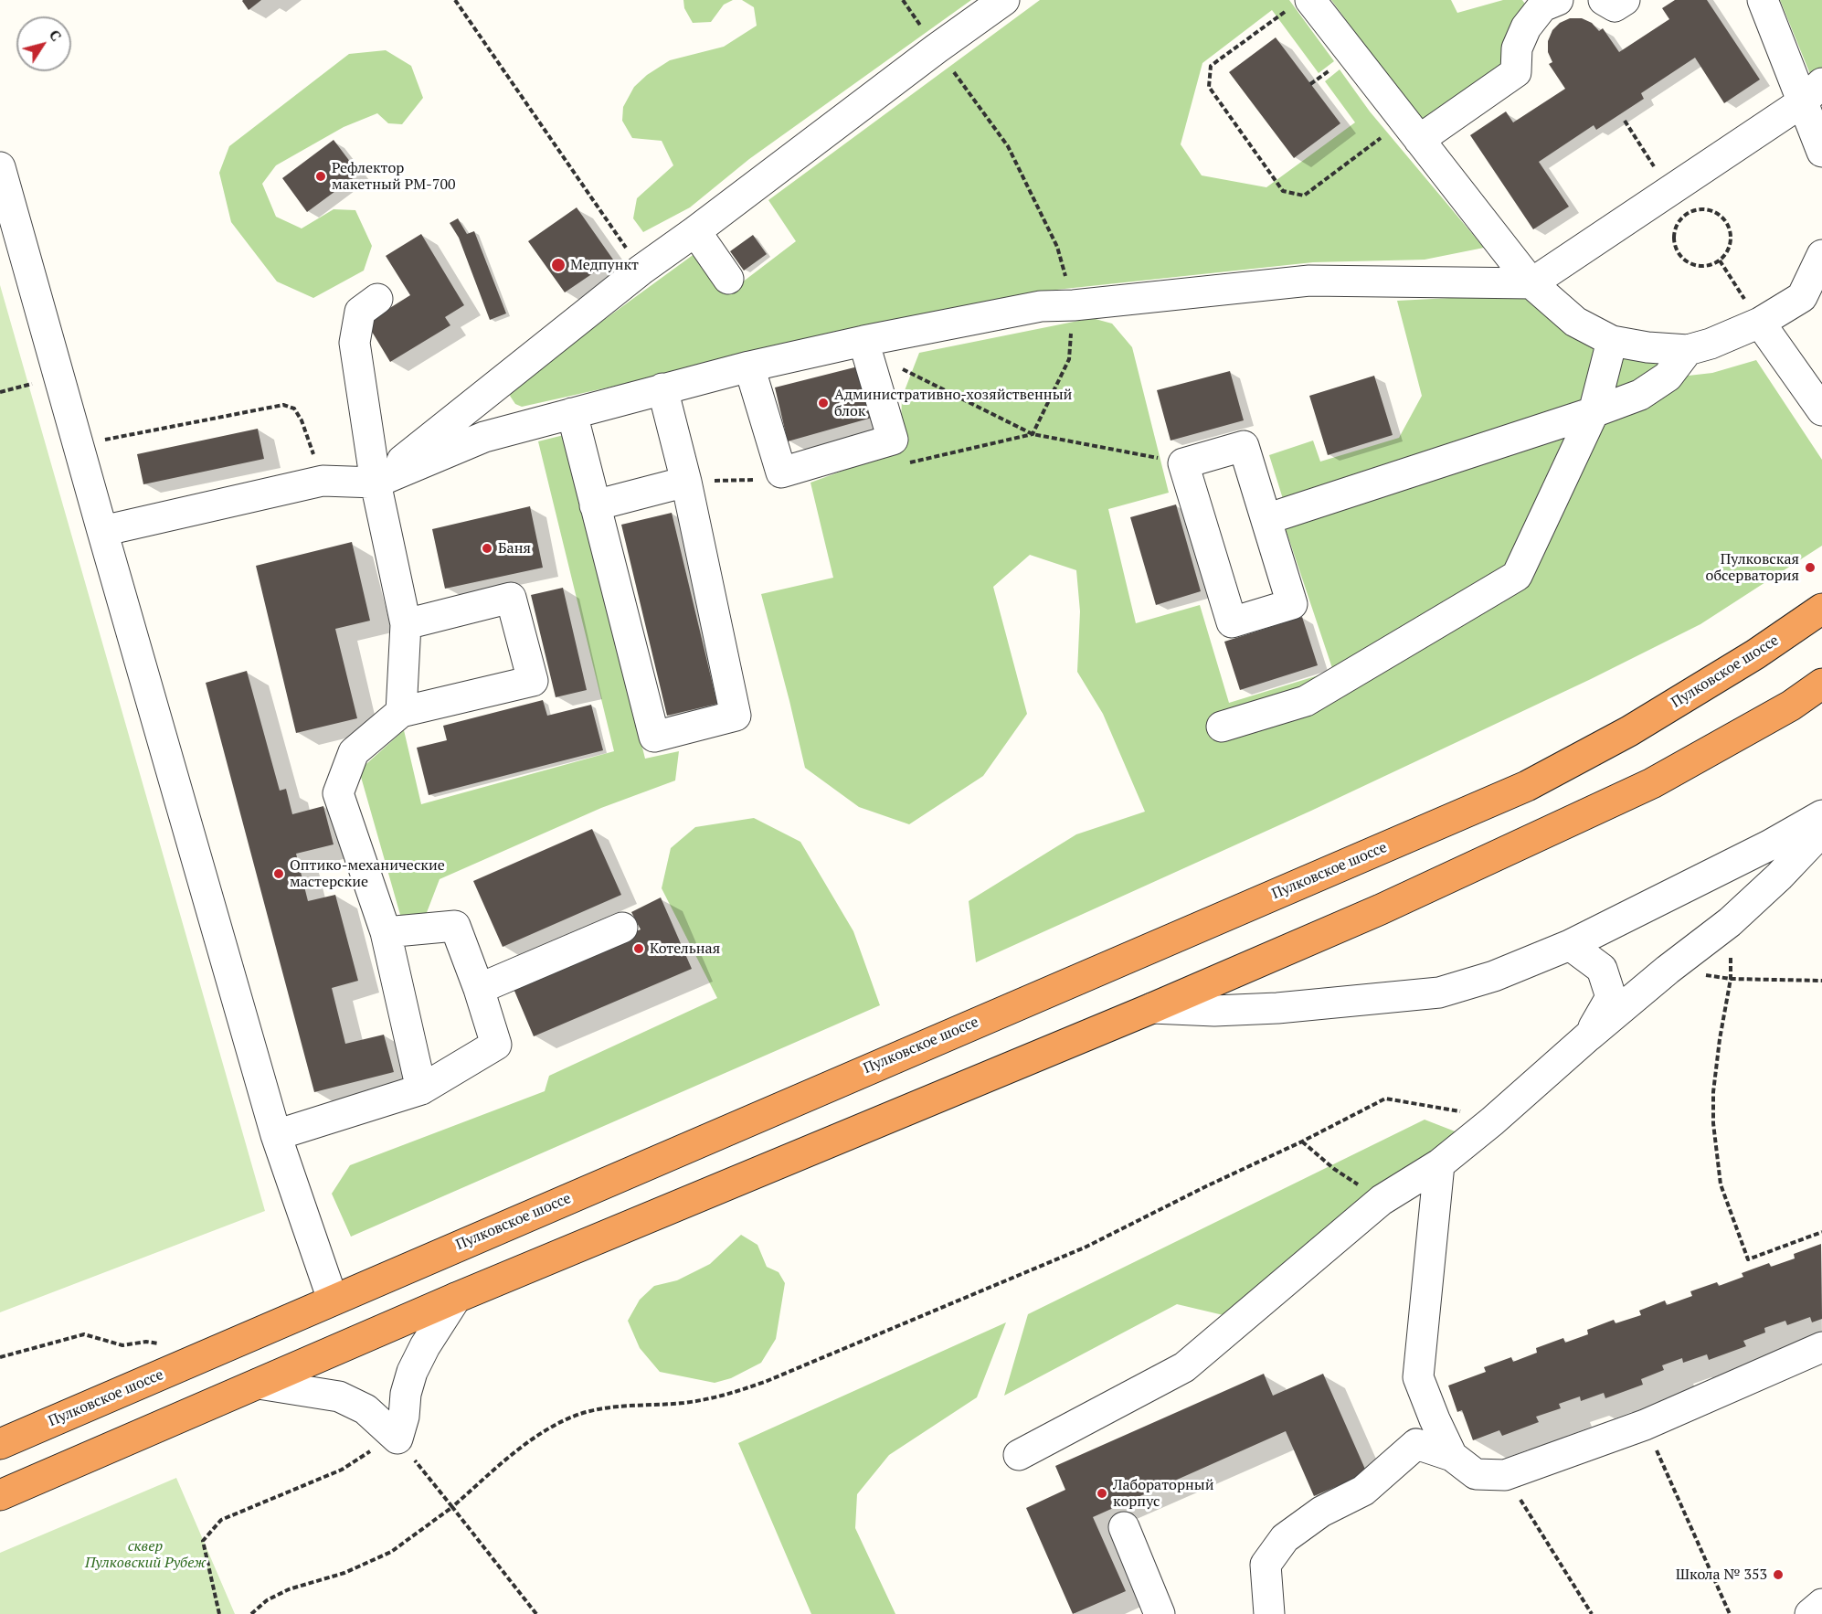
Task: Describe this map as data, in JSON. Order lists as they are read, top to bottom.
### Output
{
  "streets": {
    "highway": ["Пулковское шоссе"]
  },
  "parks": ["сквер Пулковский Рубеж"],
  "places": [
    "Рефлектор макетный РМ-700",
    "Медпункт",
    "Административно-хозяйственный блок",
    "Баня",
    "Пулковская обсерватория",
    "Оптико-механические мастерские",
    "Котельная",
    "Лабораторный корпус",
    "Школа № 353"
  ],
  "north": "top right"
}
